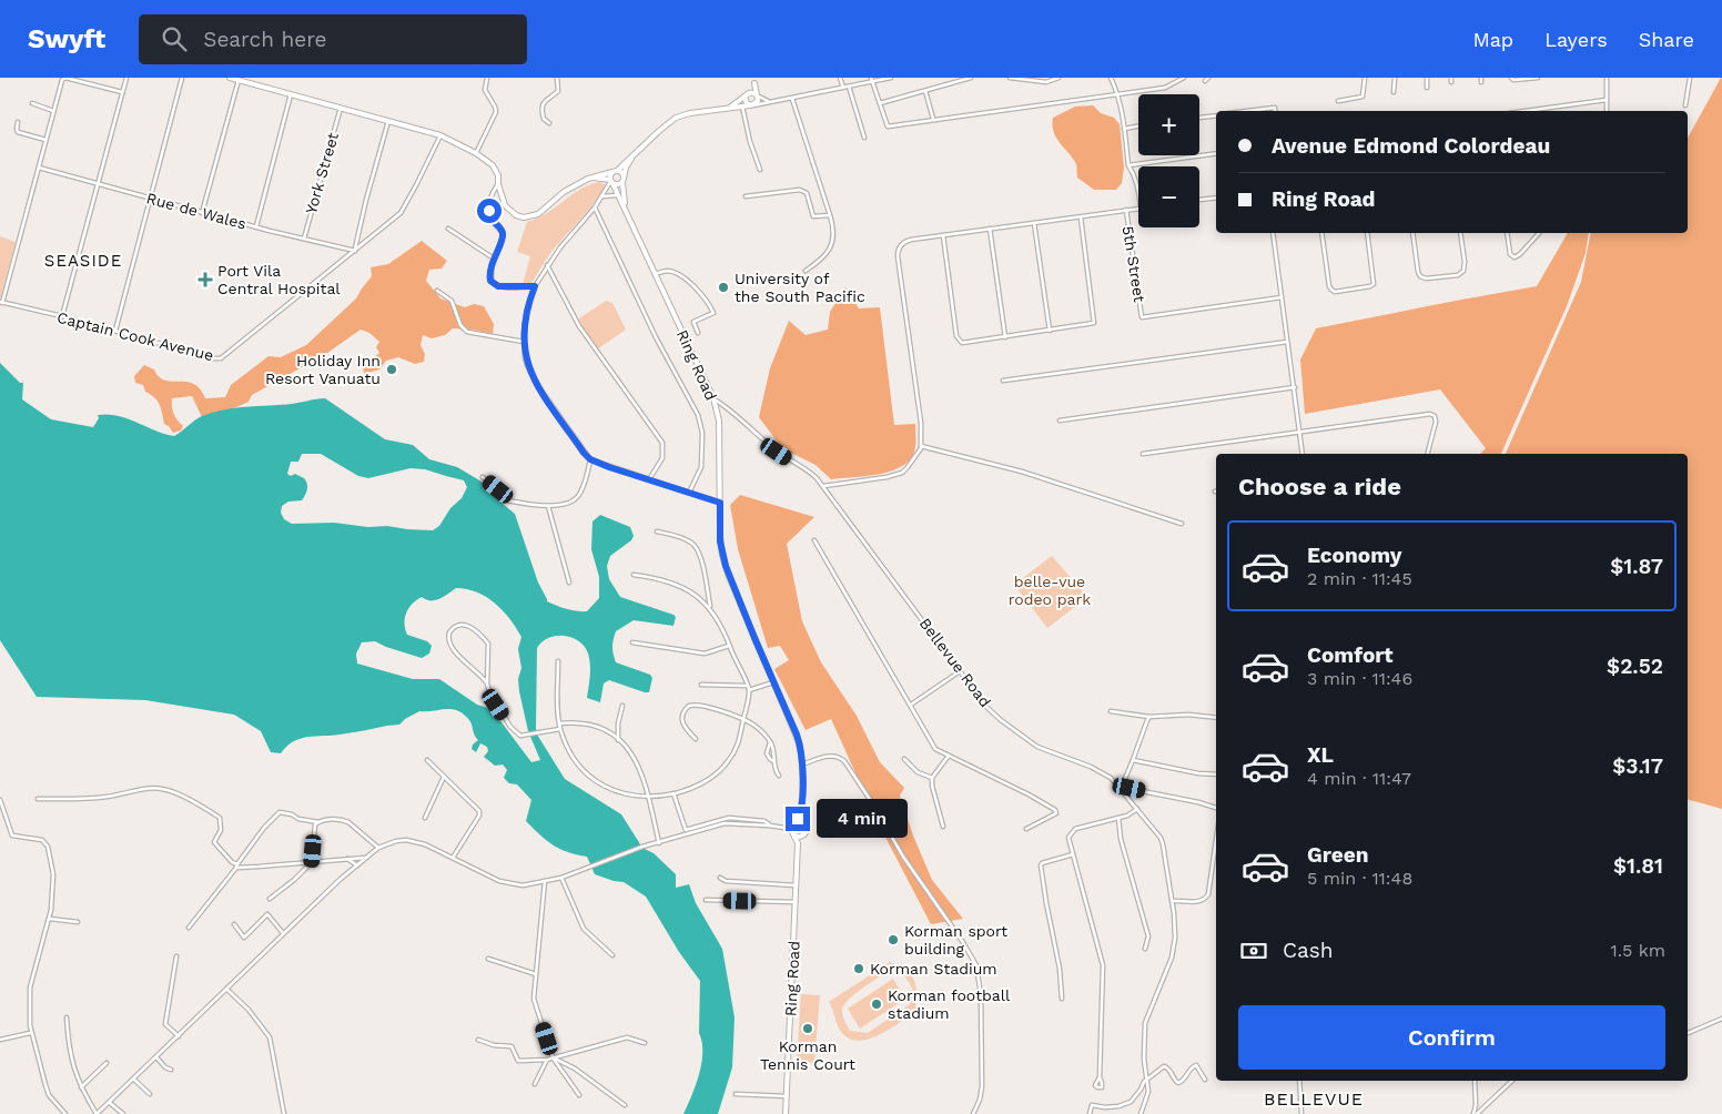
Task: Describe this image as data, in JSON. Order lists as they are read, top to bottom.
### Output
{
  "streets": {
    "main road": ["Ring Road"],
    "street": [
      "York Street",
      "Rue de Wales",
      "5th Street",
      "Captain Cook Avenue",
      "Bellevue Road"
    ]
  },
  "crossings": [
    ["York Street", "Rue de Wales"],
    ["Rue de Wales", "Captain Cook Avenue"],
    ["Ring Road", "Bellevue Road"]
  ],
  "districts": ["SEASIDE", "BELLEVUE"],
  "parks": ["belle-vue rodeo park"],
  "places": {
    "health": ["Port Vila Central Hospital"],
    "other": [
      "University of the South Pacific",
      "Holiday Inn Resort Vanuatu",
      "Korman sport building",
      "Korman Stadium",
      "Korman football stadium",
      "Korman Tennis Court"
    ]
  },
  "page": {
    "header": "Swyft",
    "search": "Search here",
    "nav": ["Map", "Layers", "Share"],
    "map_buttons": ["+", "−"],
    "banner": ["Avenue Edmond Colordeau", "Ring Road"],
    "heading": "Choose a ride",
    "list": [
      {
        "name": "Economy",
        "note": "2 min · 11:45",
        "value": "$1.87"
      },
      {
        "name": "Comfort",
        "note": "3 min · 11:46",
        "value": "$2.52"
      },
      {
        "name": "XL",
        "note": "4 min · 11:47",
        "value": "$3.17"
      },
      {
        "name": "Green",
        "note": "5 min · 11:48",
        "value": "$1.81"
      }
    ],
    "bubble": "4 min",
    "pay": ["Cash", "1.5 km"],
    "buttons": "Confirm"
  }
}
